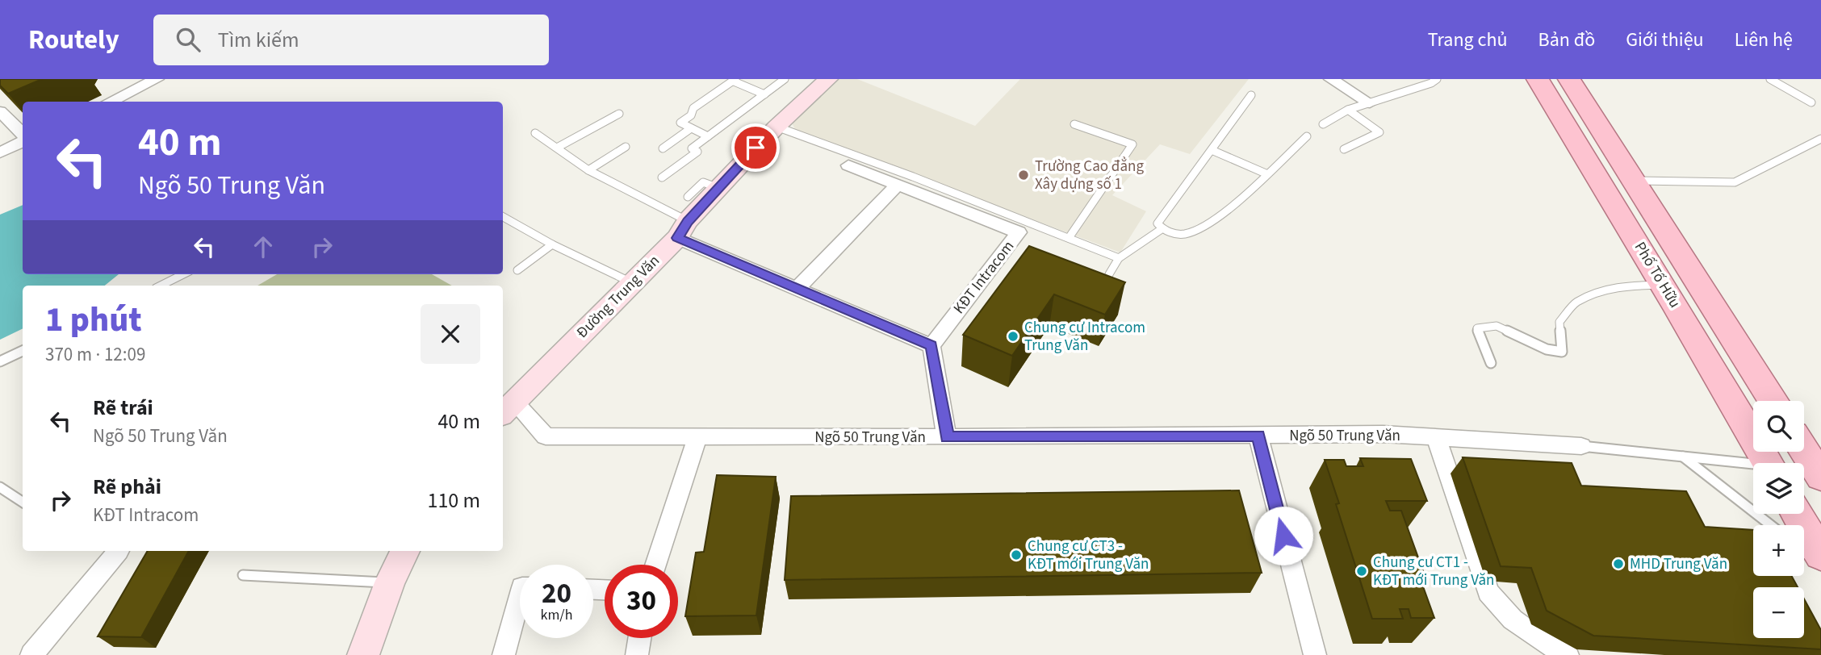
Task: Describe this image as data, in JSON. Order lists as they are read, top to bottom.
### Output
{
  "streets": {
    "main road": ["Phố Tố Hữu"],
    "street": ["KĐT Intracom", "Đường Trung Văn", "Ngõ 50 Trung Văn"]
  },
  "crossings": [
    ["Đường Trung Văn", "Ngõ 50 Trung Văn"]
  ],
  "places": [
    "Trường Cao đẳng Xây dựng số 1",
    "Chung cư Intracom Trung Văn",
    "Chung cư CT3 - KĐT mới Trung Văn",
    "MHD Trung Văn",
    "Chung cư CT1 - KĐT mới Trung Văn"
  ],
  "page": {
    "header": "Routely",
    "search": "Tìm kiếm",
    "nav": [
      "Trang chủ",
      "Bản đồ",
      "Giới thiệu",
      "Liên hệ"
    ],
    "turn": ["40 m", "Ngõ 50 Trung Văn"],
    "heading": ["1 phút", "370 m · 12:09"],
    "list": [
      {
        "name": "Rẽ trái",
        "note": "Ngõ 50 Trung Văn",
        "value": "40 m"
      },
      {
        "name": "Rẽ phải",
        "note": "KĐT Intracom",
        "value": "110 m"
      }
    ],
    "map_buttons": ["+", "−"],
    "speed": "20 km/h",
    "limit": "30"
  }
}
